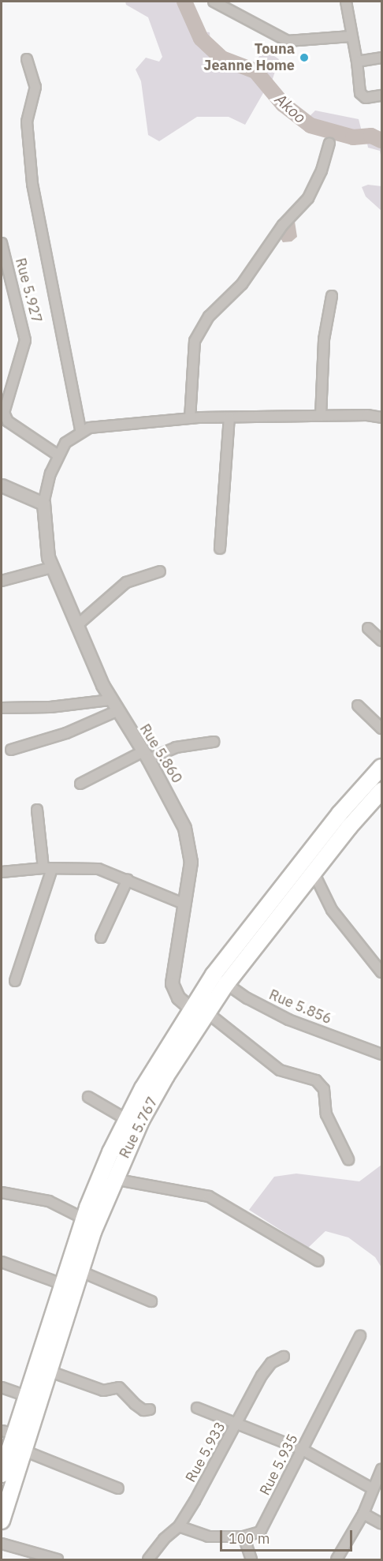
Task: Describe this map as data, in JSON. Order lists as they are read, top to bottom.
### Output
{
  "streets": {
    "highway": ["Rue 5.767"],
    "street": [
      "Rue 5.927",
      "Rue 5.860",
      "Rue 5.856",
      "Rue 5.933",
      "Rue 5.935"
    ]
  },
  "crossings": [
    ["Rue 5.860", "Rue 5.767"],
    ["Rue 5.856", "Rue 5.767"],
    ["Rue 5.933", "Rue 5.935"]
  ],
  "water": ["Akoo"],
  "places": ["Touna Jeanne Home"],
  "scale_bar": "100 m"
}
